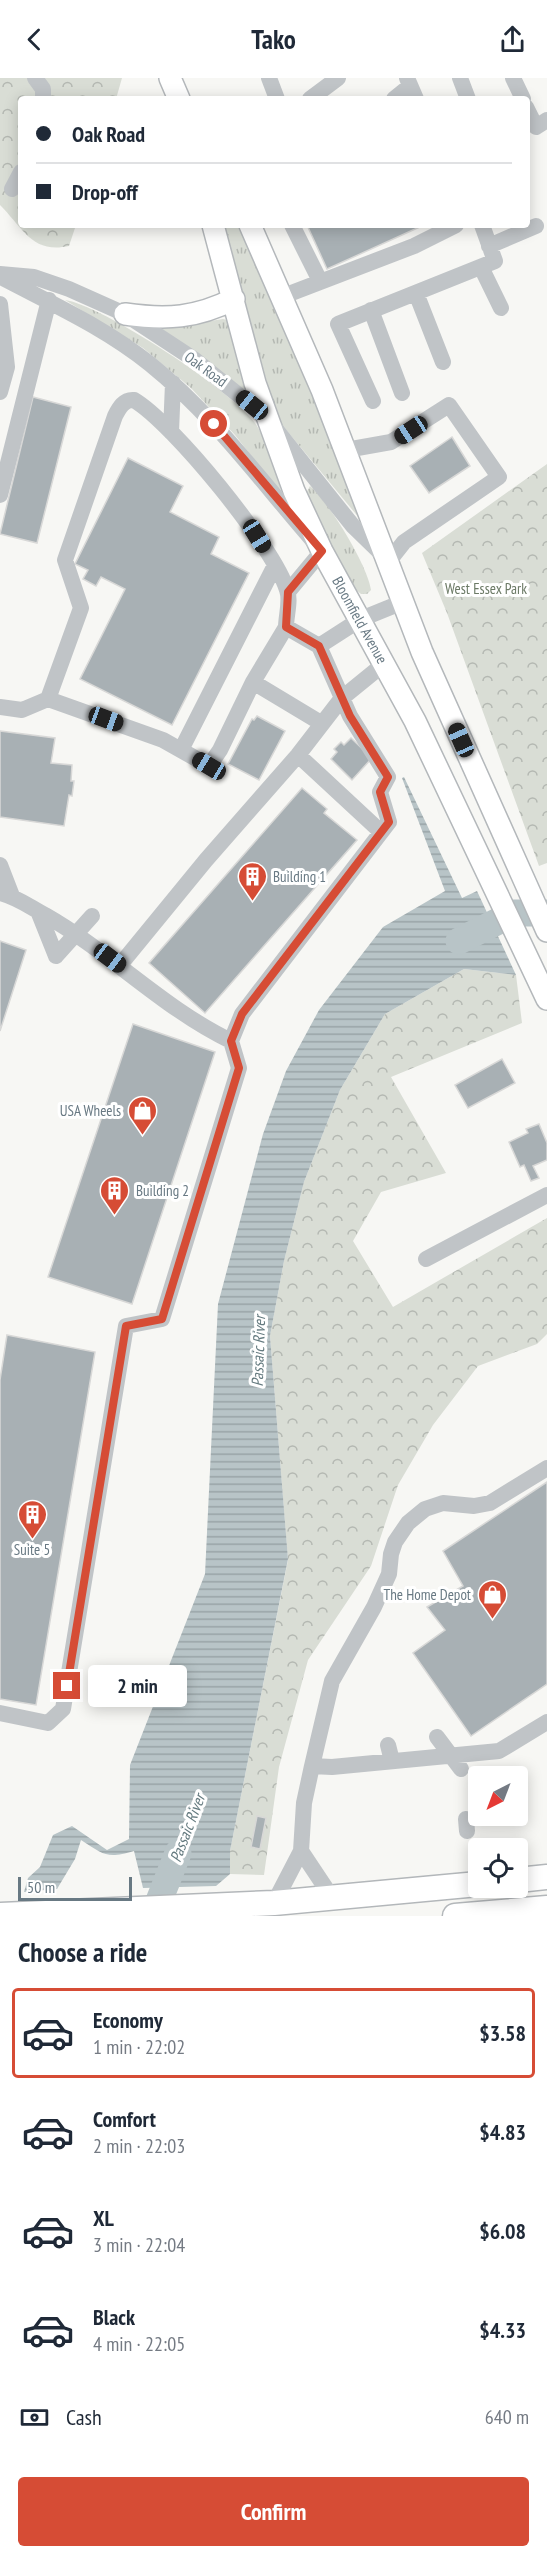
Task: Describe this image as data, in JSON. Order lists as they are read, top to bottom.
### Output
{
  "streets": {
    "main road": ["Bloomfield Avenue"],
    "street": ["Oak Road"]
  },
  "crossings": [
    ["Oak Road", "Bloomfield Avenue"]
  ],
  "water": ["Passaic River"],
  "parks": ["West Essex Park"],
  "places": {
    "building": ["Building 1", "Building 2", "Suite 5"],
    "shop": ["USA Wheels", "The Home Depot"]
  },
  "scale_bar": "50 m",
  "north": "bottom left",
  "page": {
    "header": "Tako",
    "banner": ["Oak Road", "Drop-off"],
    "bubble": "2 min",
    "scale": "50 m",
    "heading": "Choose a ride",
    "list": [
      {
        "name": "Economy",
        "note": "1 min · 22:02",
        "value": "$3.58"
      },
      {
        "name": "Comfort",
        "note": "2 min · 22:03",
        "value": "$4.83"
      },
      {
        "name": "XL",
        "note": "3 min · 22:04",
        "value": "$6.08"
      },
      {
        "name": "Black",
        "note": "4 min · 22:05",
        "value": "$4.33"
      }
    ],
    "pay": ["Cash", "640 m"],
    "buttons": "Confirm"
  }
}
